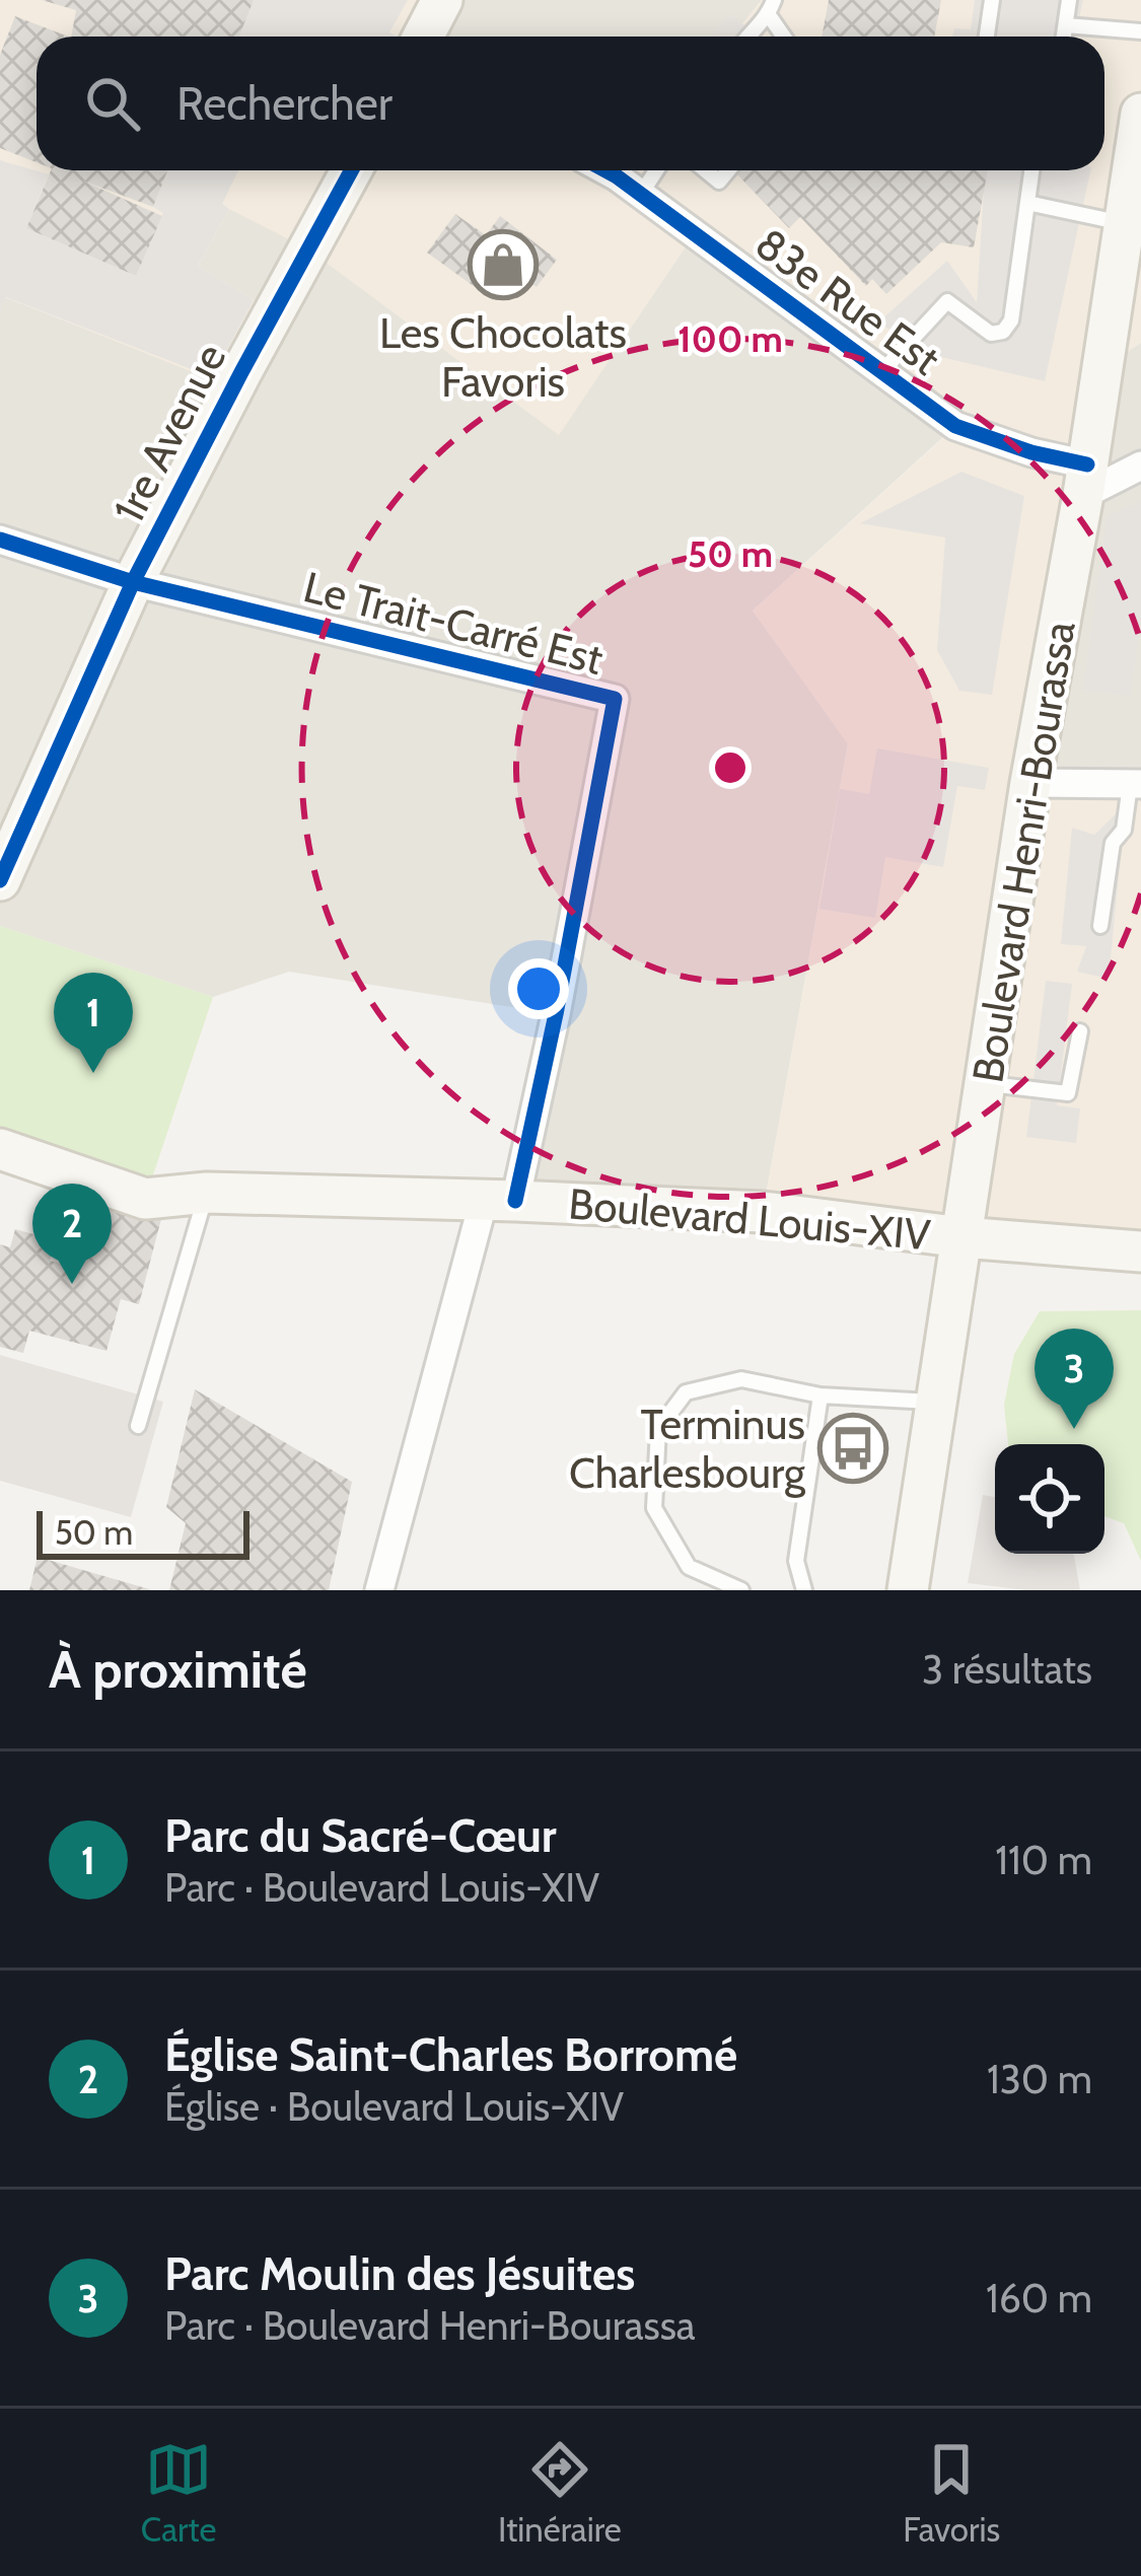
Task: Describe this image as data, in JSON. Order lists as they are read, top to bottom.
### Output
{
  "streets": {
    "main road": ["1re Avenue", "Boulevard Henri-Bourassa", "Boulevard Louis-XIV"],
    "street": ["83e Rue Est", "Le Trait-Carré Est"]
  },
  "crossings": [
    ["83e Rue Est", "Boulevard Henri-Bourassa"],
    ["1re Avenue", "Le Trait-Carré Est"],
    ["Le Trait-Carré Est", "Boulevard Louis-XIV"],
    ["Boulevard Henri-Bourassa", "Boulevard Louis-XIV"]
  ],
  "places": {
    "shop": ["Les Chocolats Favoris"],
    "bus stop": ["Terminus Charlesbourg"]
  },
  "scale_bar": "50 m",
  "page": {
    "search": "Rechercher",
    "pins": ["1", "2", "3"],
    "scale": "50 m",
    "heading": ["À proximité", "3 résultats"],
    "list": [
      {
        "mark": "1",
        "name": "Parc du Sacré-Cœur",
        "note": "Parc · Boulevard Louis-XIV",
        "value": "110 m"
      },
      {
        "mark": "2",
        "name": "Église Saint-Charles Borromé",
        "note": "Église · Boulevard Louis-XIV",
        "value": "130 m"
      },
      {
        "mark": "3",
        "name": "Parc Moulin des Jésuites",
        "note": "Parc · Boulevard Henri-Bourassa",
        "value": "160 m"
      }
    ],
    "nav": ["Carte", "Itinéraire", "Favoris"]
  },
  "rings": ["100 m", "50 m"]
}
